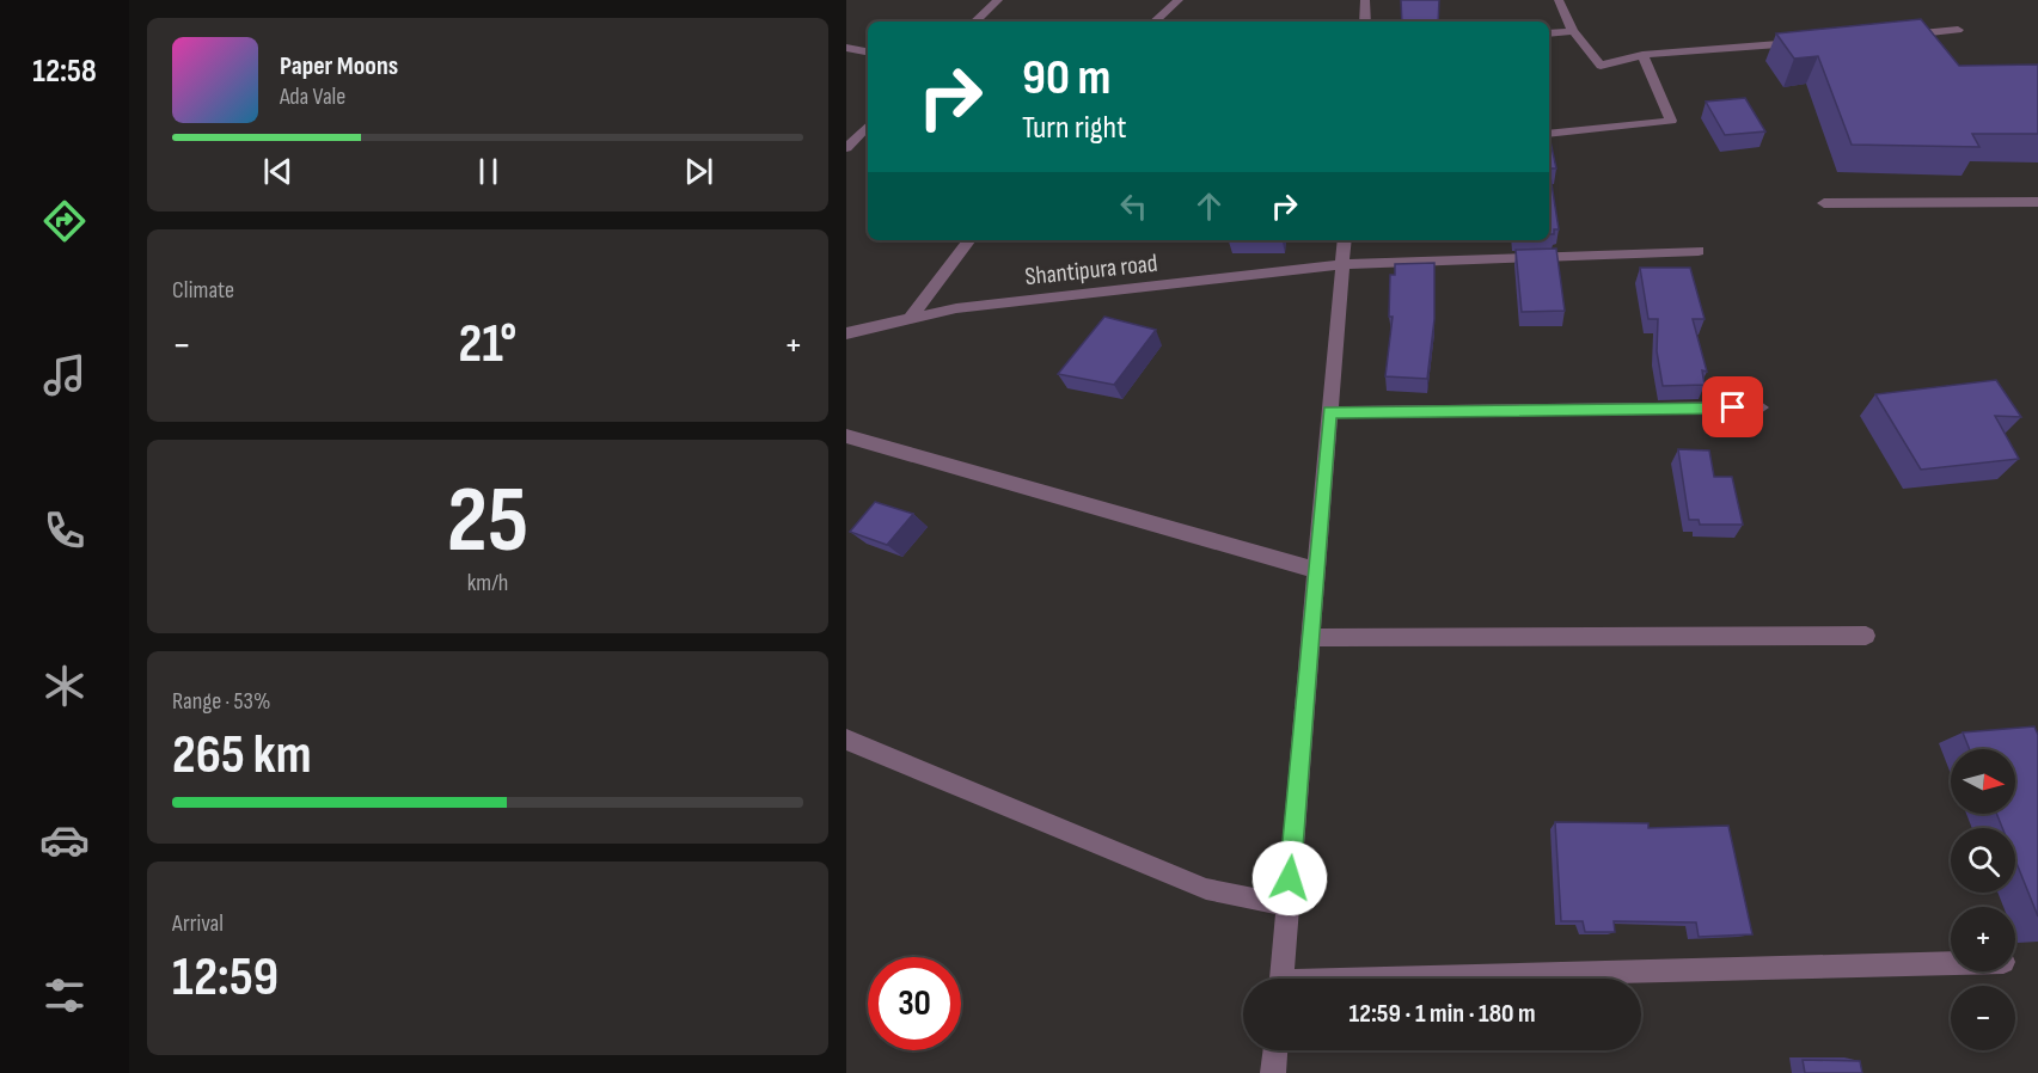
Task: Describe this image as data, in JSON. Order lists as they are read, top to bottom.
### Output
{
  "streets": {
    "street": ["Shantipura road"]
  },
  "north": "right",
  "page": {
    "tabs": "12:58",
    "turn": ["90 m", "Turn right"],
    "song": ["Paper Moons", "Ada Vale"],
    "tile": [
      "Climate",
      ["25", "km/h"],
      ["Range · 53%", "265 km"],
      ["Arrival", "12:59"]
    ],
    "heat": ["−", "21°", "+"],
    "map_buttons": ["+", "−"],
    "limit": "30",
    "trip": "12:59 · 1 min · 180 m"
  }
}
